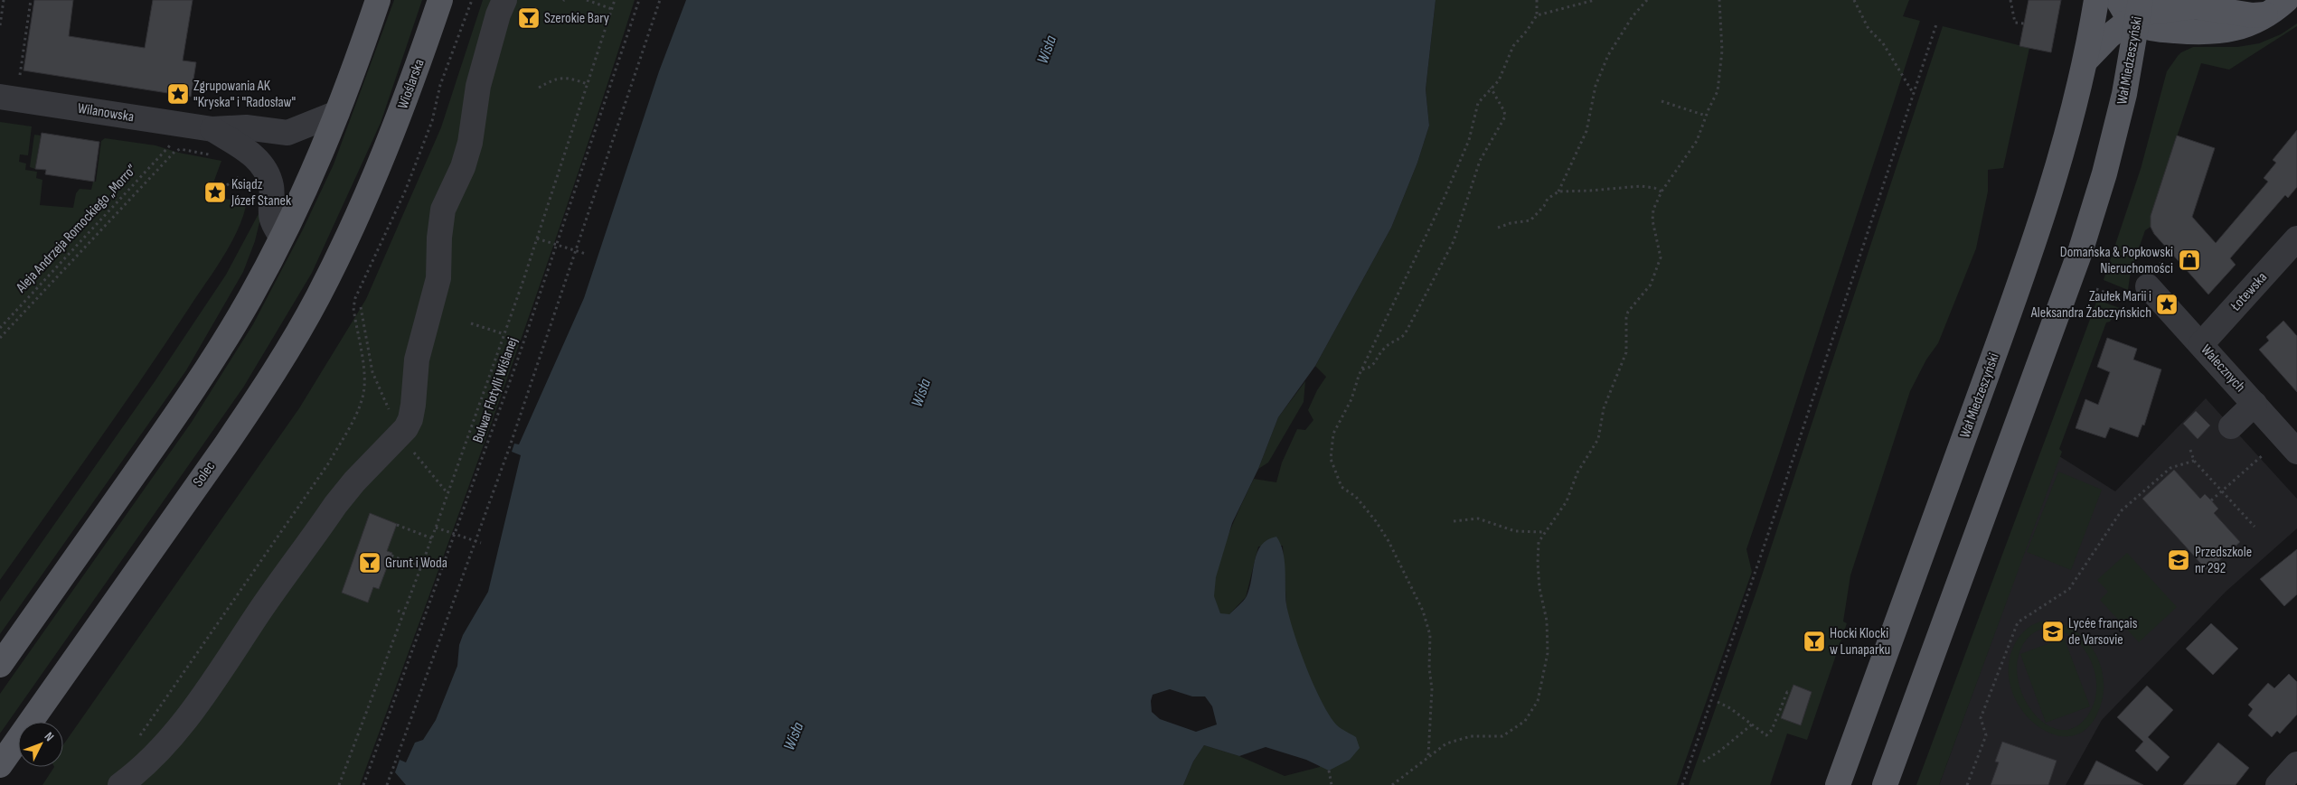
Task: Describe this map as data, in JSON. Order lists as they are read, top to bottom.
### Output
{
  "streets": {
    "main road": ["Wał Miedzeszyński", "Wioślarska", "Solec"],
    "street": ["Wilanowska", "Łotewska", "Walecznych"],
    "path": ["Aleja Andrzeja Romockiego „Morro”", "Bulwar Flotylli Wiślanej"]
  },
  "crossings": [
    ["Wioślarska", "Solec"],
    ["Łotewska", "Walecznych"]
  ],
  "water": ["Wisła"],
  "places": {
    "bar": ["Szerokie Bary", "Grunt i Woda", "Hocki Klocki w Lunaparku"],
    "place": ["Zgrupowania AK \"Kryska\" i \"Radosław\"", "Ksiądz Józef Stanek", "Zaułek Marii i Aleksandra Żabczyńskich"],
    "shop": ["Domańska & Popkowski Nieruchomości"],
    "school or university": ["Przedszkole nr 292", "Lycée français de Varsovie"]
  },
  "north": "top right"
}
